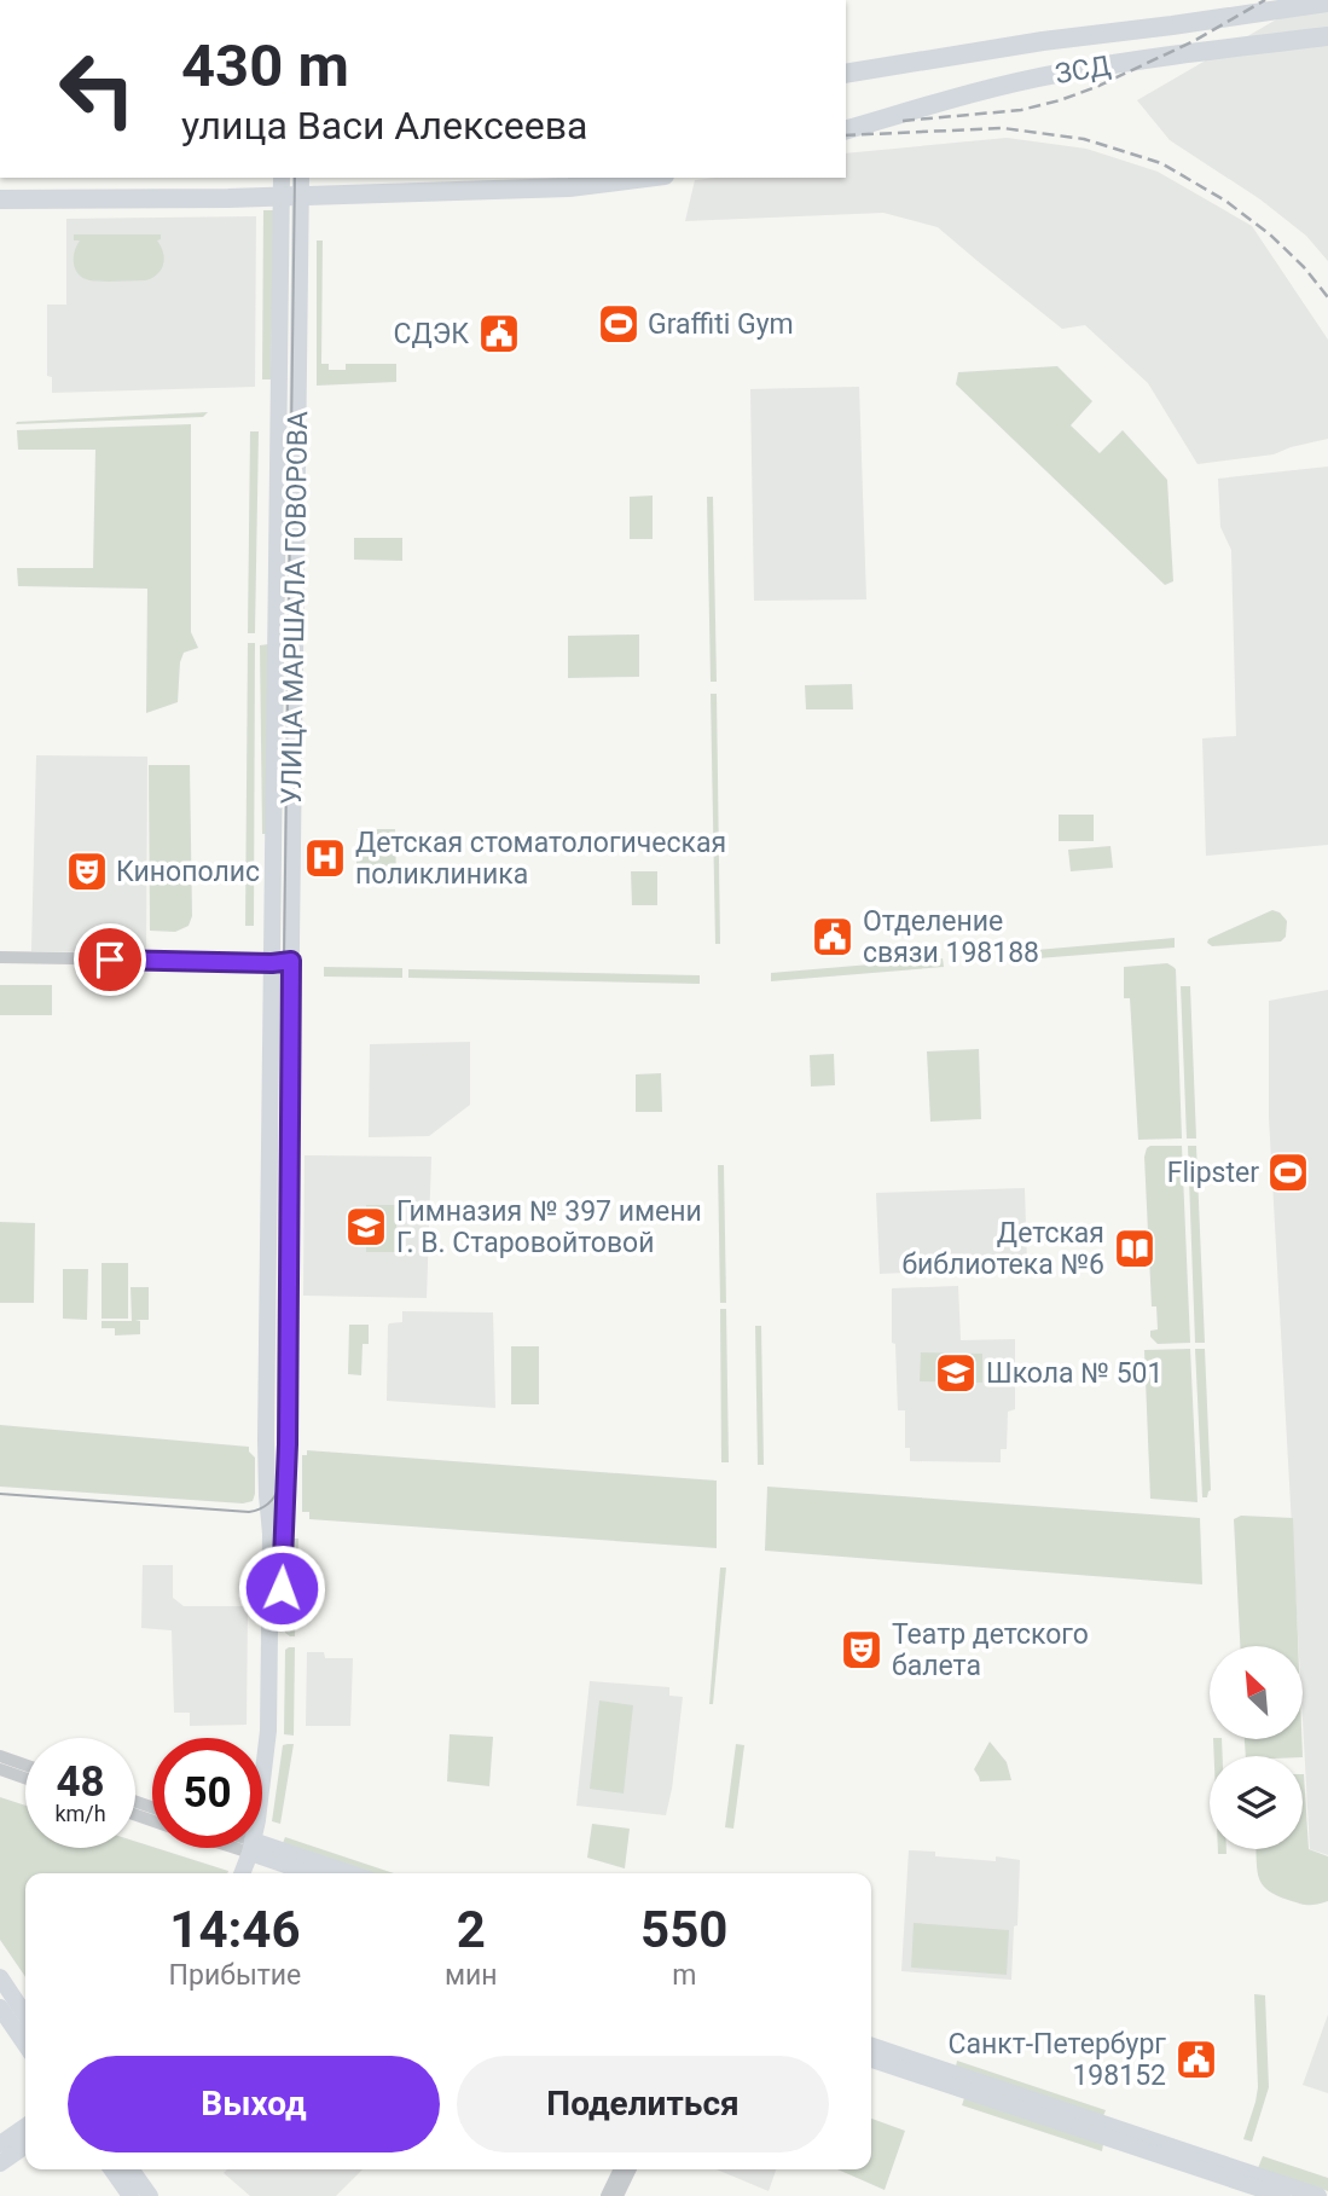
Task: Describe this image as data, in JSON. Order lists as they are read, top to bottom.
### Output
{
  "streets": {
    "highway": ["ЗСД"],
    "main road": ["УЛИЦА МАРШАЛА ГОВОРОВА"]
  },
  "places": {
    "sports": ["Graffiti Gym", "Flipster"],
    "public building": ["СДЭК", "Отделение связи 198188", "Санкт-Петербург 198152"],
    "hospital": ["Детская стоматологическая поликлиника"],
    "theatre": ["Кинополис", "Театр детского балета"],
    "school or university": ["Гимназия № 397 имени Г. В. Старовойтовой", "Школа № 501"],
    "library": ["Детская библиотека №6"]
  },
  "north": "top left",
  "page": {
    "turn": ["430 m", "улица Васи Алексеева"],
    "speed": "48 km/h",
    "limit": "50",
    "eta": [
      "14:46",
      "Прибытие",
      "2",
      "мин",
      "550",
      "m"
    ],
    "buttons": ["Выход", "Поделиться"]
  }
}
